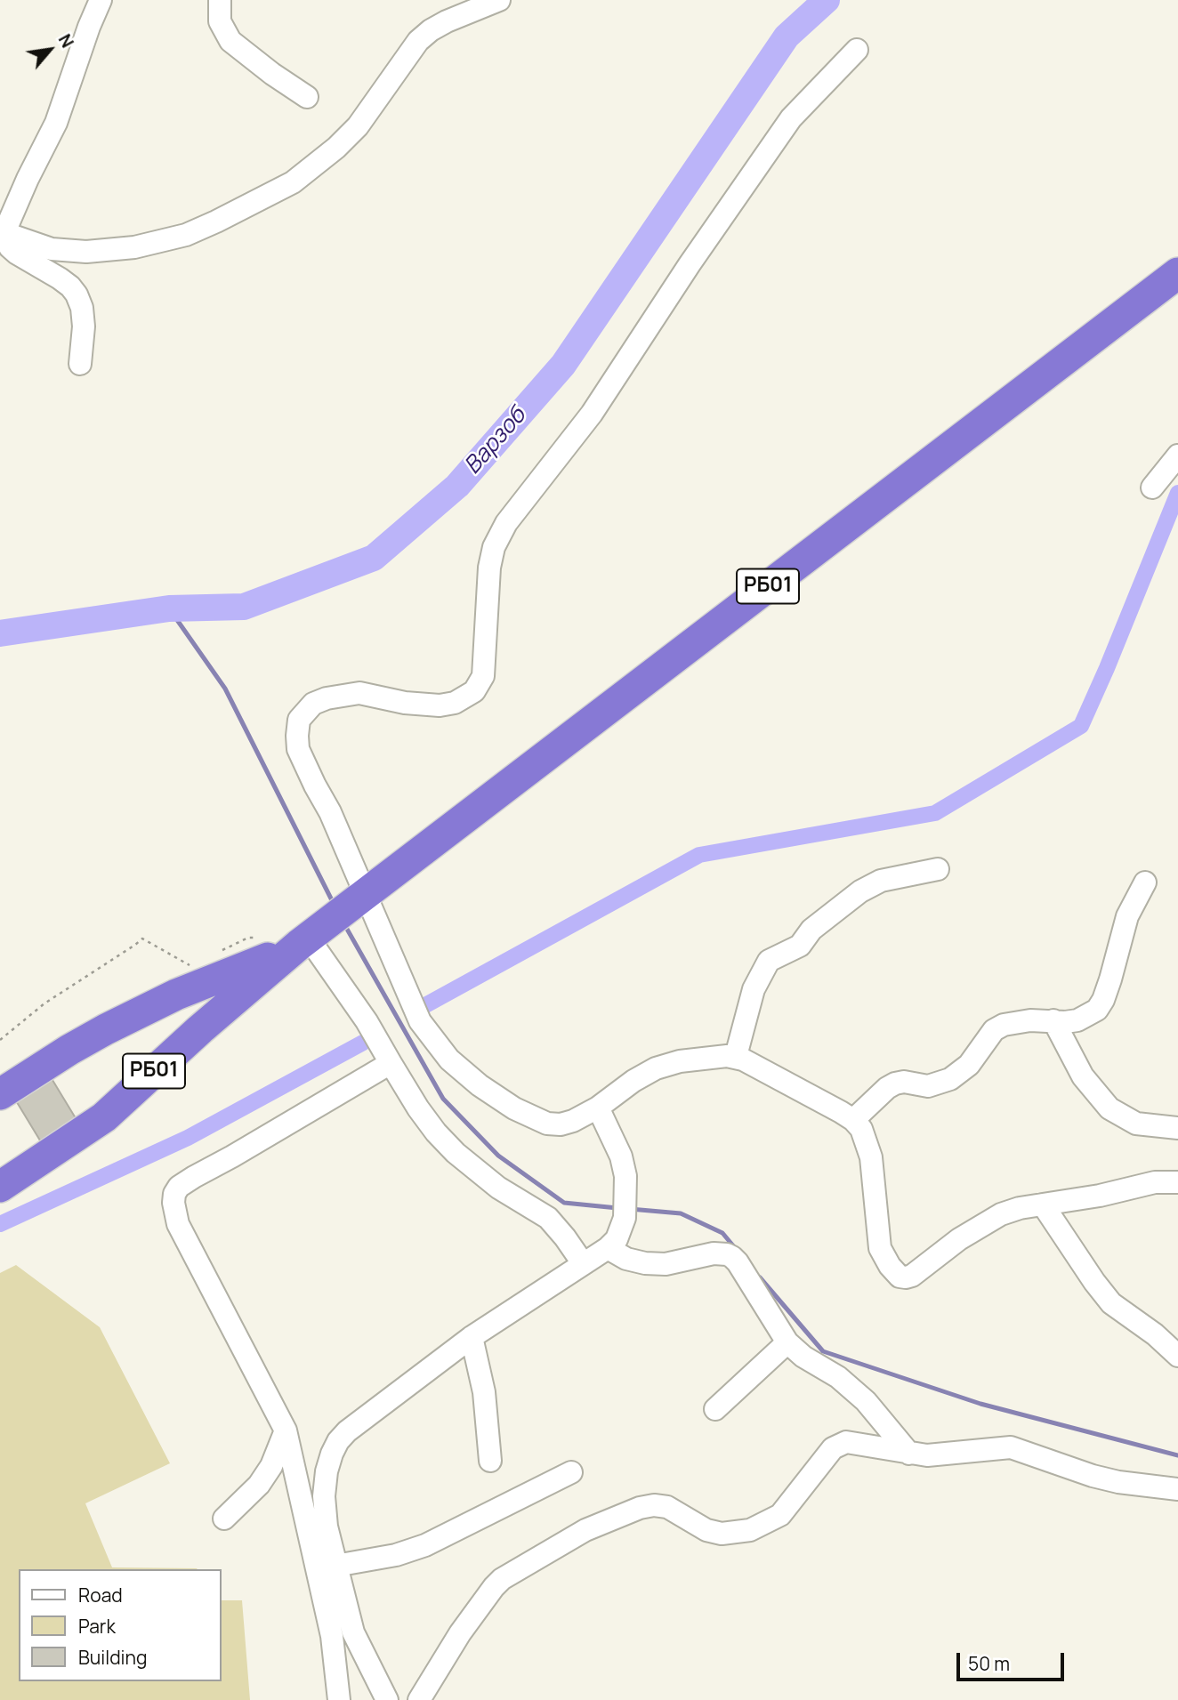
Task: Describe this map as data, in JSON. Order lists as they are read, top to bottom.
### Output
{
  "streets": {
    "highway": ["РБ01"]
  },
  "water": ["Варзоб"],
  "legend": ["Road", "Park", "Building"],
  "scale_bar": "50 m",
  "north": "top right"
}
